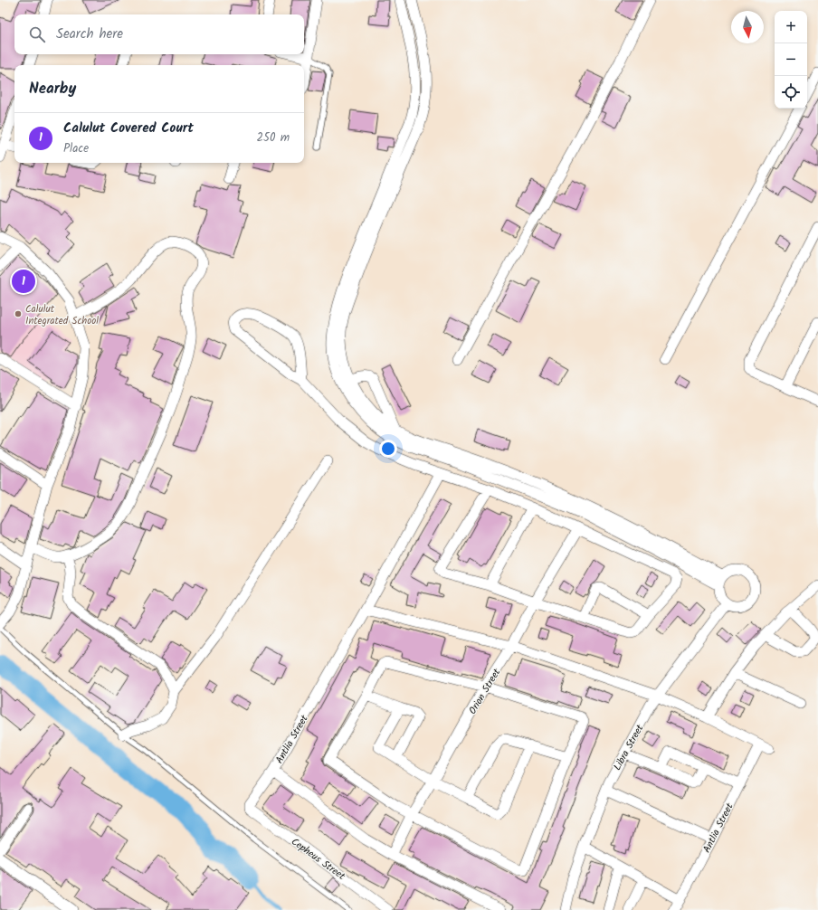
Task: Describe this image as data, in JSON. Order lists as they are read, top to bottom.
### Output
{
  "streets": {
    "street": [
      "Orion Street",
      "Antlia Street",
      "Libra Street",
      "Cepheus Street"
    ]
  },
  "crossings": [
    ["Orion Street", "Antlia Street"],
    ["Antlia Street", "Cepheus Street"]
  ],
  "places": ["Calulut Integrated School"],
  "north": "bottom",
  "page": {
    "map_buttons": ["+", "−"],
    "search": "Search here",
    "heading": "Nearby",
    "list": [
      {
        "mark": "1",
        "name": "Calulut Covered Court",
        "note": "Place",
        "value": "250 m"
      }
    ],
    "pins": "1"
  }
}
